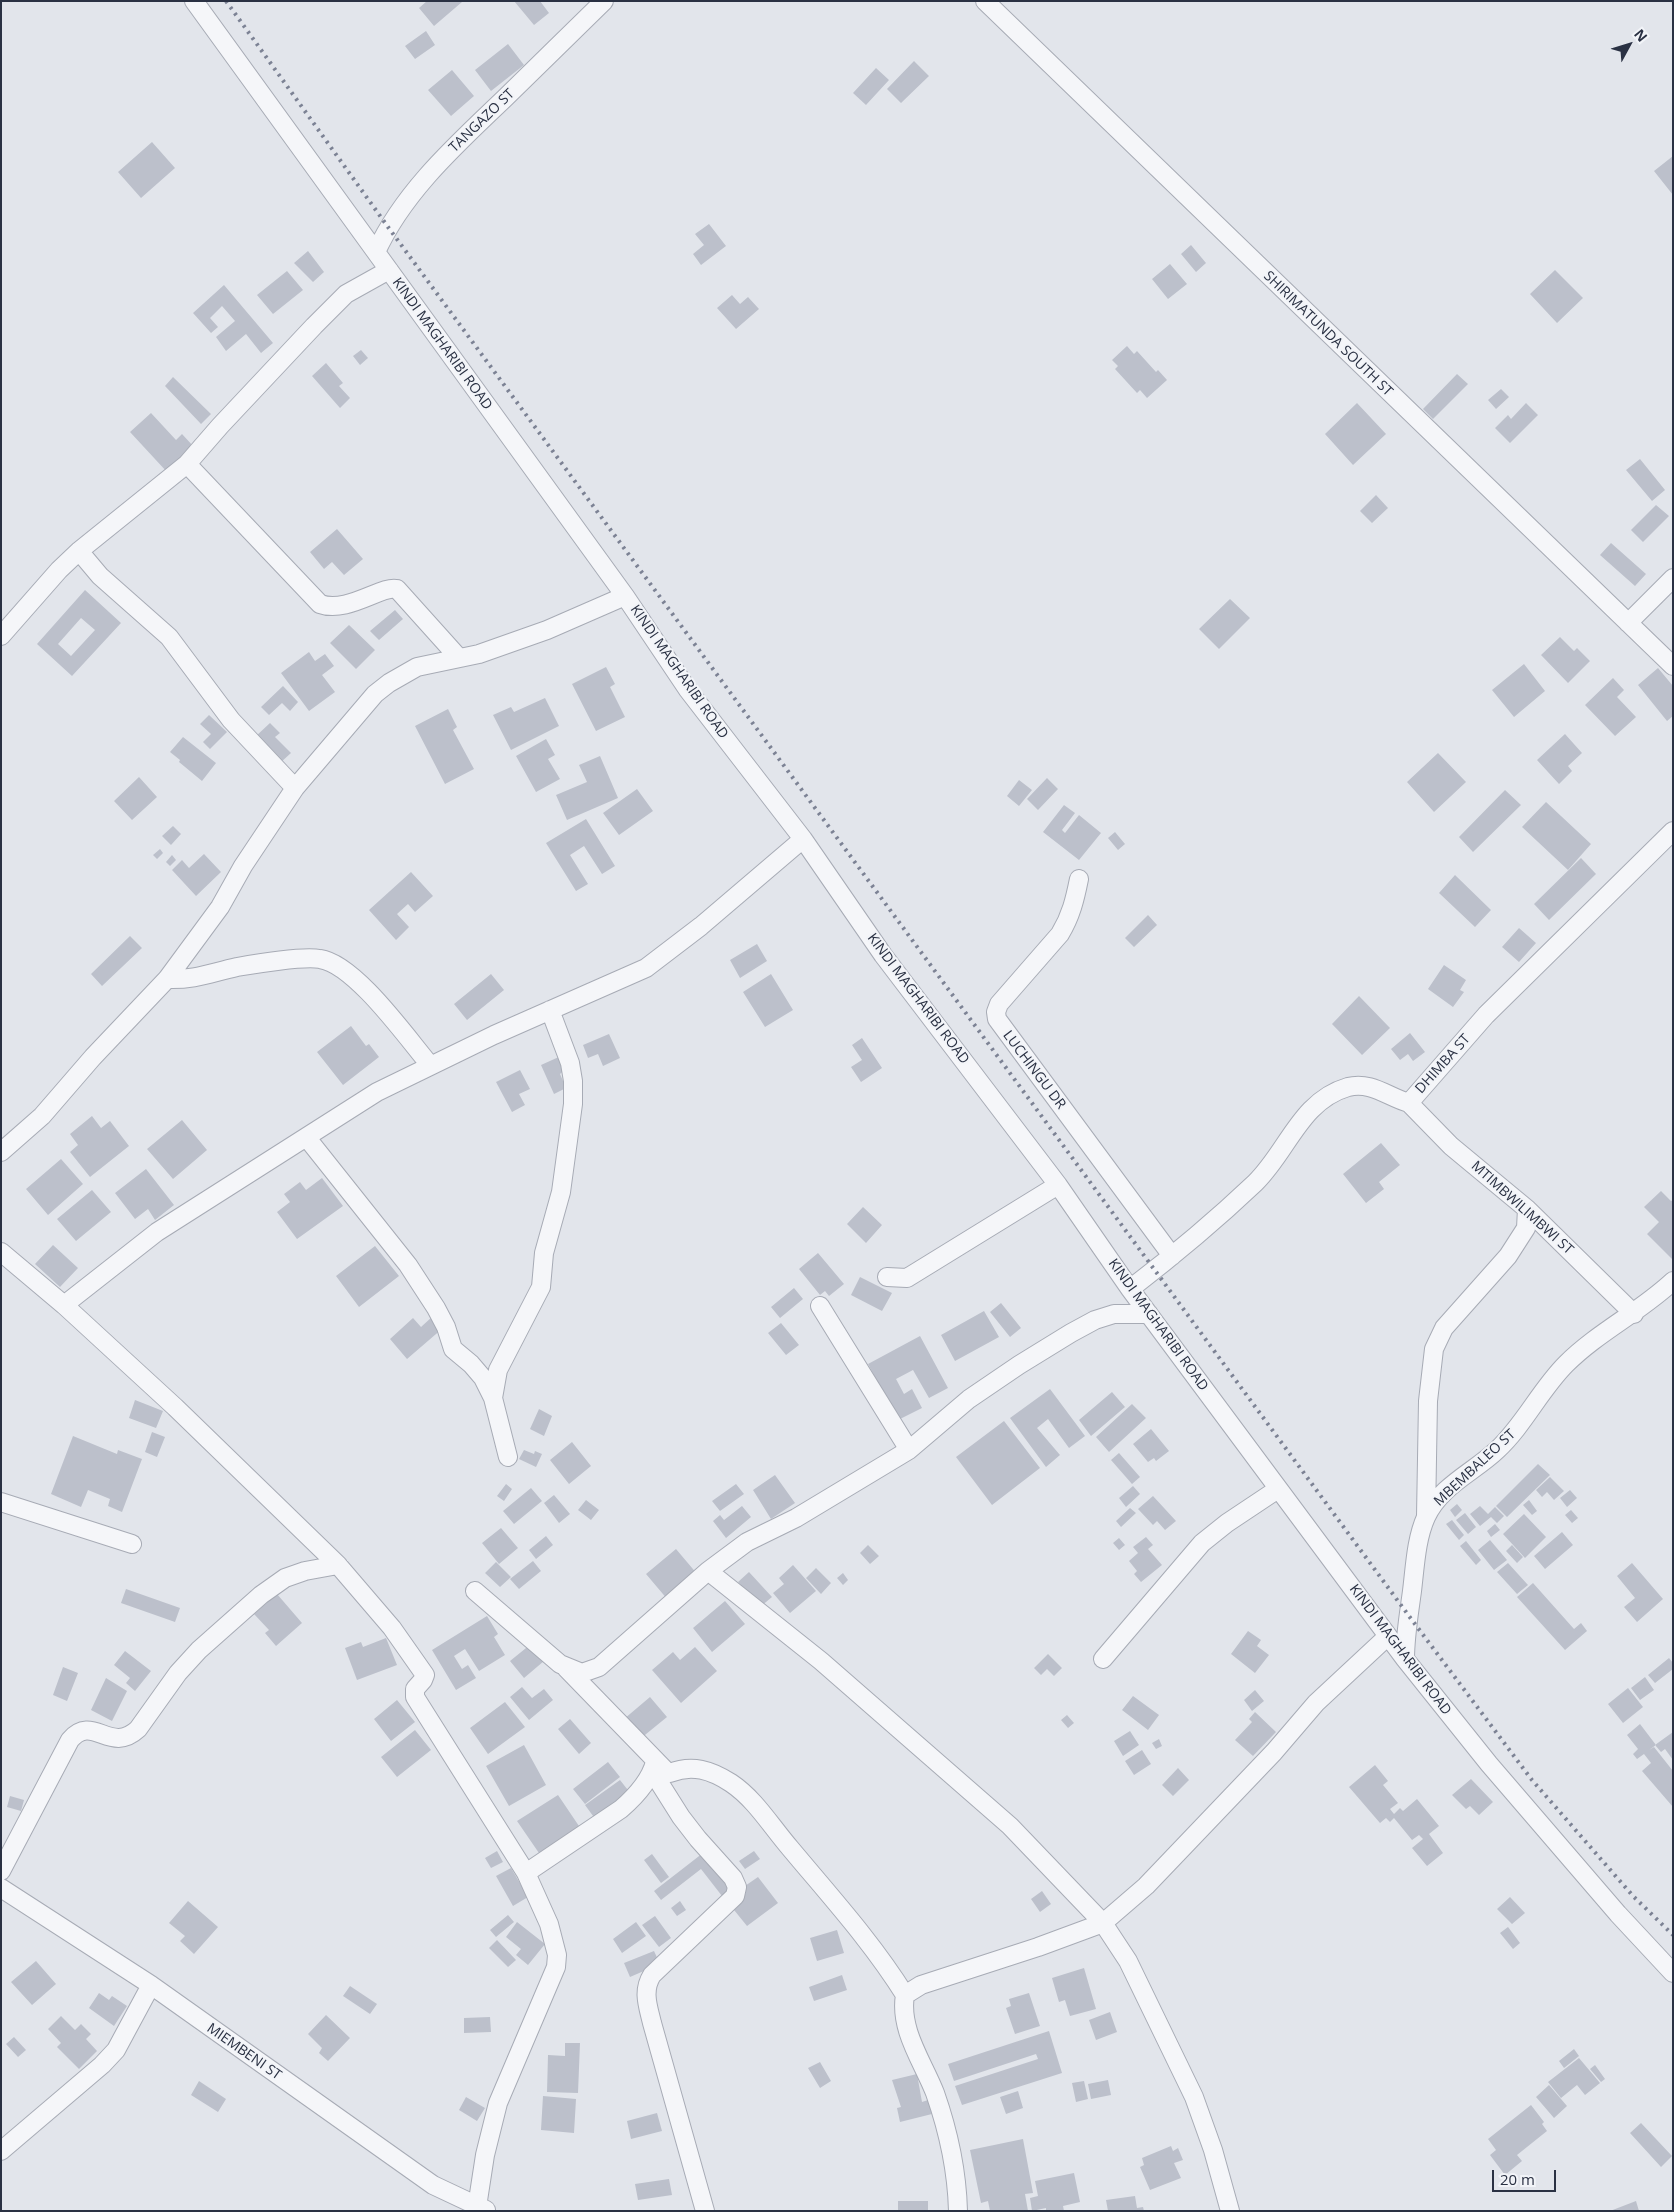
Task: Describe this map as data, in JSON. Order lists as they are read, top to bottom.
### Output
{
  "streets": {
    "street": [
      "TANGAZO ST",
      "SHIRIMATUNDA SOUTH ST",
      "KINDI MAGHARIBI ROAD",
      "DHIMBA ST",
      "LUCHINGU DR",
      "MTIMBWILIMBWI ST",
      "MBEMBALEO ST",
      "MIEMBENI ST"
    ]
  },
  "crossings": [
    ["TANGAZO ST", "KINDI MAGHARIBI ROAD"],
    ["KINDI MAGHARIBI ROAD", "DHIMBA ST"],
    ["KINDI MAGHARIBI ROAD", "MBEMBALEO ST"],
    ["DHIMBA ST", "LUCHINGU DR"],
    ["DHIMBA ST", "MTIMBWILIMBWI ST"],
    ["MTIMBWILIMBWI ST", "MBEMBALEO ST"]
  ],
  "scale_bar": "20 m",
  "north": "top right"
}
